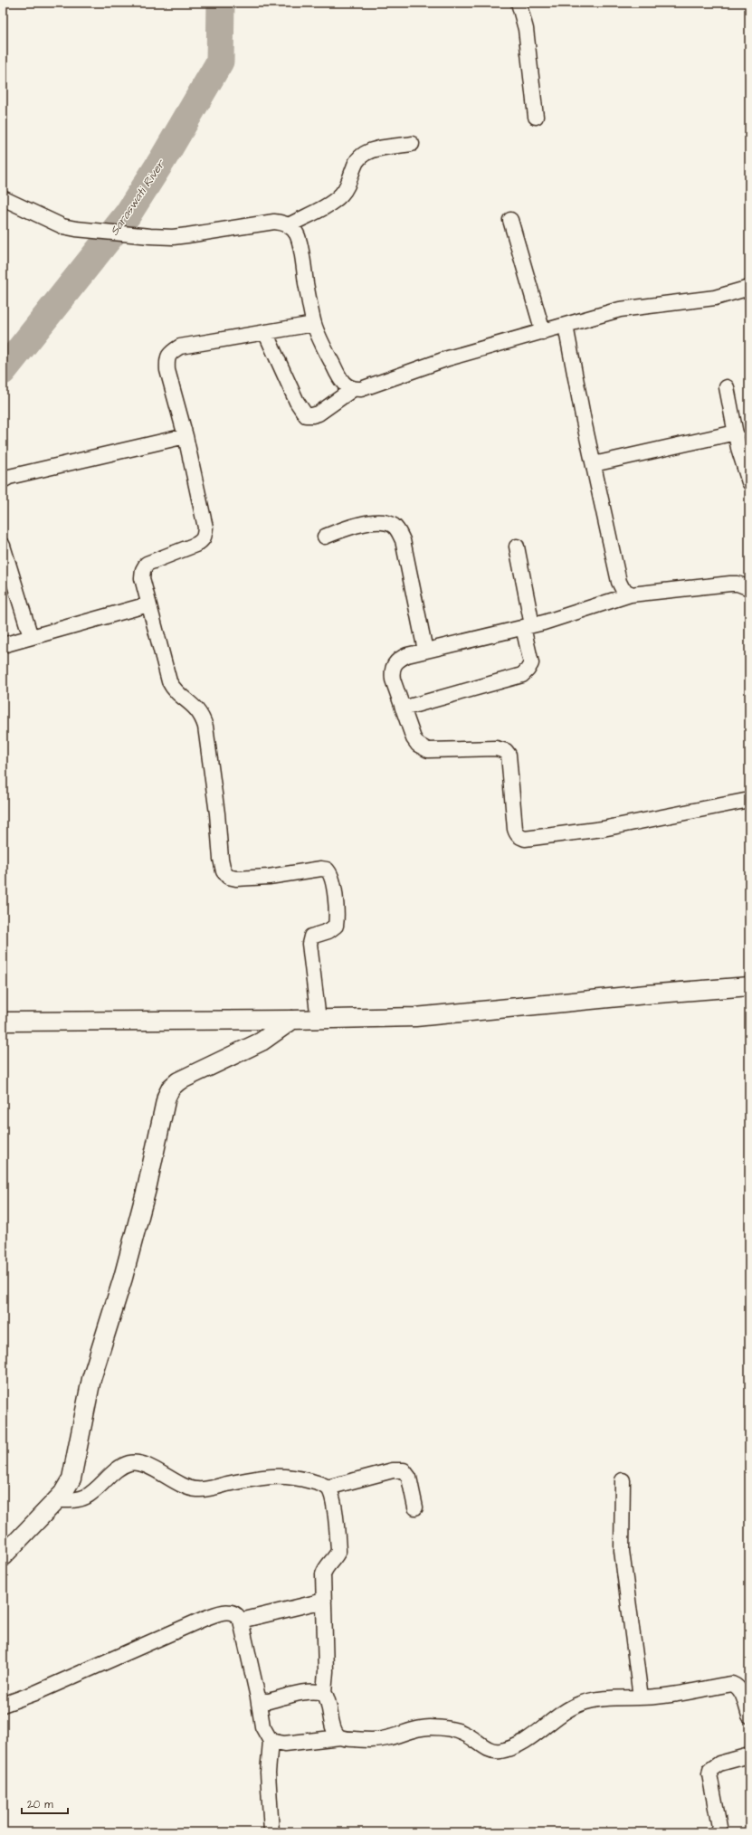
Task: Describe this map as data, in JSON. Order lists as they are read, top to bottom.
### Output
{
  "water": ["Saraswati River"],
  "scale_bar": "20 m"
}
